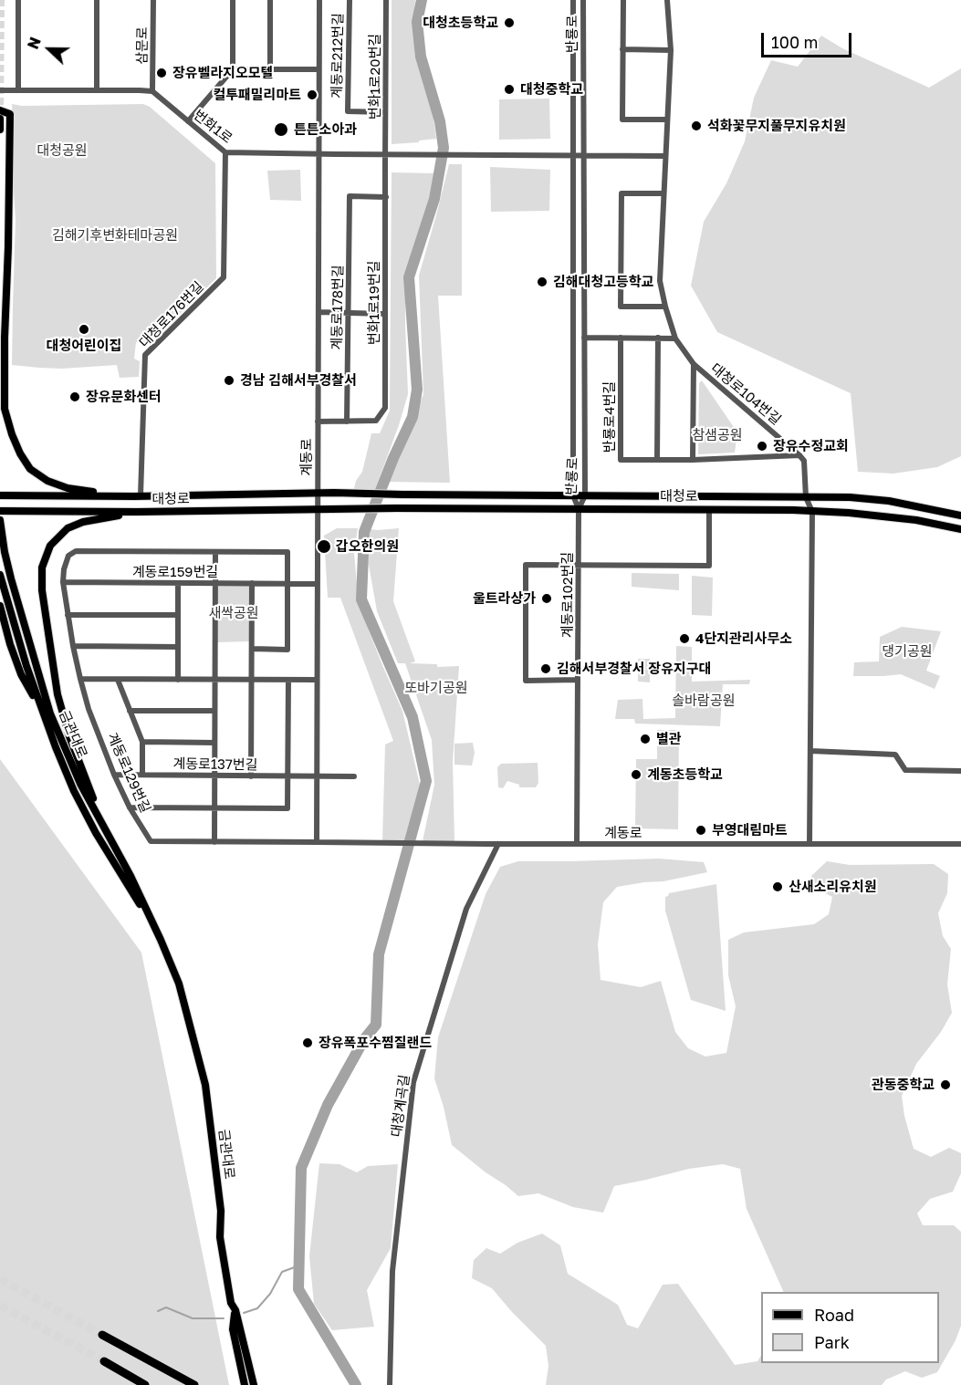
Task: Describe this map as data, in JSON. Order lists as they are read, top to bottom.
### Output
{
  "streets": {
    "main road": ["대청로", "금관대로"],
    "street": [
      "반룡로",
      "삼문로",
      "계동로212번길",
      "번화1로20번길",
      "번화1로",
      "번화1로19번길",
      "계동로178번길",
      "대청로176번길",
      "대청로104번길",
      "반룡로4번길",
      "계동로",
      "계동로159번길",
      "계동로102번길",
      "계동로137번길",
      "계동로129번길",
      "대청계곡길"
    ]
  },
  "crossings": [
    ["반룡로", "번화1로"],
    ["반룡로", "대청로"],
    ["반룡로", "계동로102번길"],
    ["삼문로", "번화1로"],
    ["계동로212번길", "번화1로20번길"],
    ["번화1로20번길", "번화1로"],
    ["번화1로20번길", "번화1로19번길"],
    ["번화1로", "번화1로19번길"],
    ["번화1로", "대청로176번길"],
    ["번화1로", "계동로"],
    ["번화1로19번길", "계동로178번길"],
    ["대청로176번길", "대청로"],
    ["대청로104번길", "반룡로4번길"],
    ["계동로", "대청로"],
    ["계동로", "계동로159번길"],
    ["계동로", "계동로102번길"],
    ["계동로", "계동로137번길"],
    ["계동로", "계동로129번길"],
    ["계동로", "대청계곡길"],
    ["대청로", "계동로102번길"],
    ["계동로159번길", "계동로129번길"],
    ["계동로137번길", "계동로129번길"]
  ],
  "parks": [
    "대청공원",
    "김해기후변화테마공원",
    "참샘공원",
    "새싹공원",
    "댕기공원",
    "또바기공원",
    "솔바람공원"
  ],
  "places": [
    "대청초등학교",
    "장유벨라지오모텔",
    "대청중학교",
    "컬투패밀리마트",
    "석화꽃무지풀무지유치원",
    "튼튼소아과",
    "김해대청고등학교",
    "대청어린이집",
    "경남 김해서부경찰서",
    "장유문화센터",
    "장유수정교회",
    "갑오한의원",
    "울트라상가",
    "4단지관리사무소",
    "김해서부경찰서 장유지구대",
    "별관",
    "계동초등학교",
    "부영대림마트",
    "산새소리유치원",
    "장유폭포수찜질랜드",
    "관동중학교"
  ],
  "legend": ["Road", "Park"],
  "scale_bar": "100 m",
  "north": "left"
}
